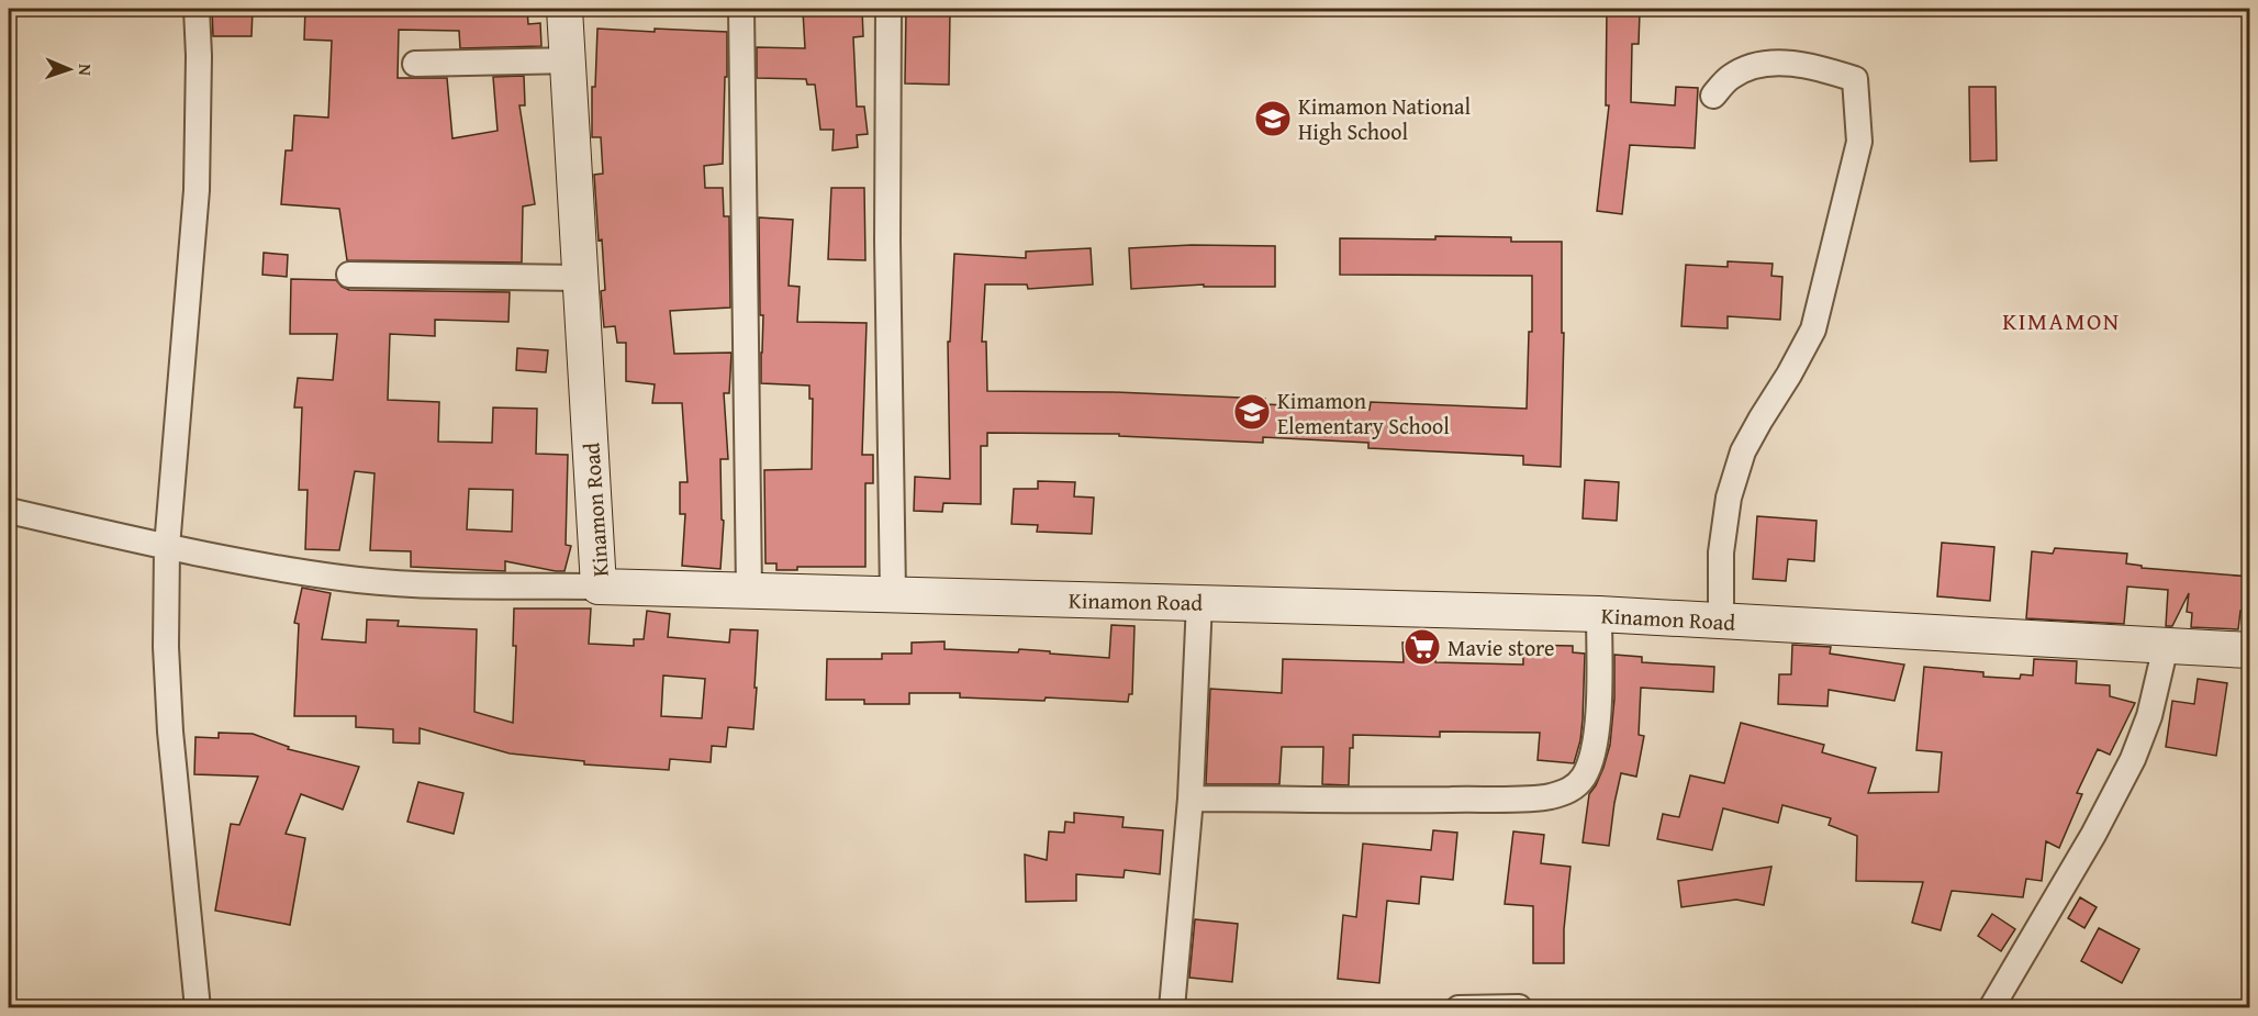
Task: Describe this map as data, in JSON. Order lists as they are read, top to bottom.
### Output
{
  "streets": {
    "street": ["Kinamon Road"]
  },
  "districts": ["KIMAMON"],
  "places": {
    "school or university": ["Kimamon National High School", "Kimamon Elementary School"],
    "supermarket": ["Mavie store"]
  },
  "north": "right"
}
